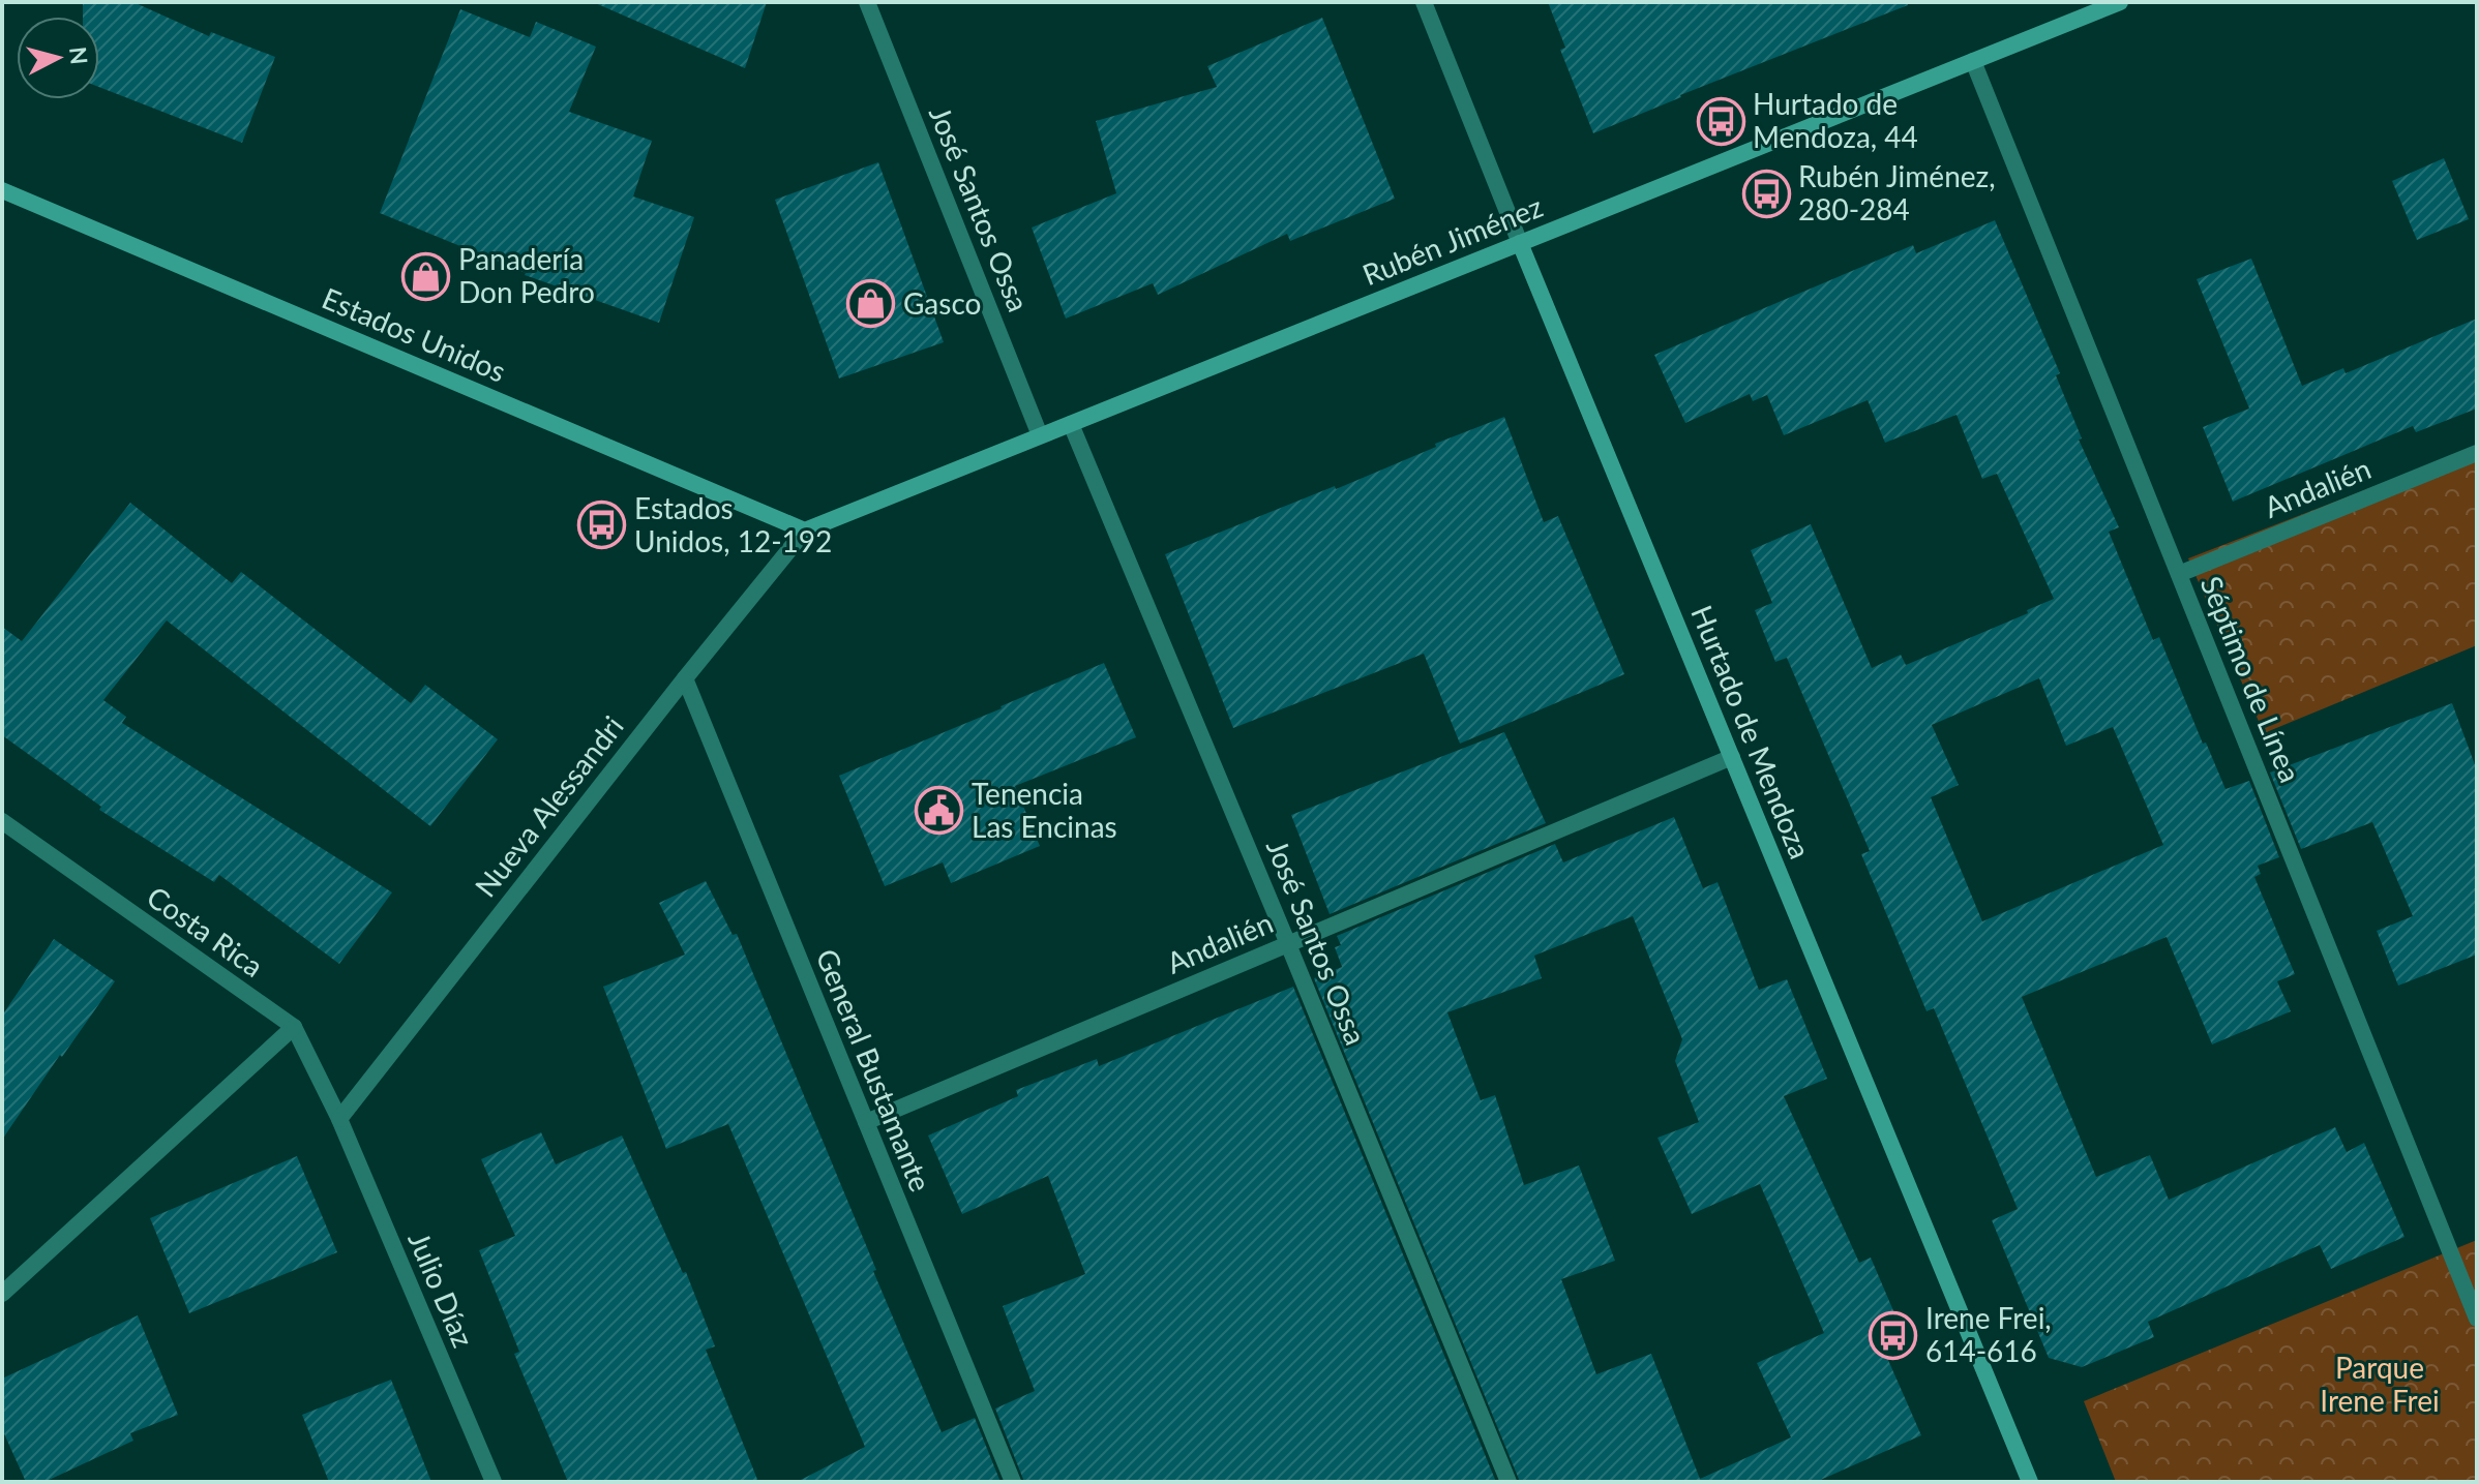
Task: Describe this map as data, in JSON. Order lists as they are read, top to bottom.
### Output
{
  "streets": {
    "main road": ["Rubén Jiménez", "Estados Unidos", "Hurtado de Mendoza"],
    "street": [
      "José Santos Ossa",
      "Andalién",
      "Séptimo de Línea",
      "Nueva Alessandri",
      "Costa Rica",
      "General Bustamante",
      "Julio Díaz"
    ]
  },
  "crossings": [
    ["José Santos Ossa", "Rubén Jiménez"],
    ["José Santos Ossa", "Andalién"],
    ["Rubén Jiménez", "Estados Unidos"],
    ["Rubén Jiménez", "Séptimo de Línea"],
    ["Rubén Jiménez", "Hurtado de Mendoza"],
    ["Rubén Jiménez", "Nueva Alessandri"],
    ["Estados Unidos", "Nueva Alessandri"],
    ["Andalién", "Séptimo de Línea"],
    ["Andalién", "Hurtado de Mendoza"],
    ["Andalién", "General Bustamante"],
    ["Nueva Alessandri", "Costa Rica"],
    ["Nueva Alessandri", "General Bustamante"],
    ["Nueva Alessandri", "Julio Díaz"],
    ["Costa Rica", "Julio Díaz"]
  ],
  "parks": ["Parque Irene Frei"],
  "places": {
    "bus stop": [
      "Hurtado de Mendoza, 44",
      "Rubén Jiménez, 280-284",
      "Estados Unidos, 12-192",
      "Irene Frei, 614-616"
    ],
    "shop": ["Panadería Don Pedro", "Gasco"],
    "public building": ["Tenencia Las Encinas"]
  },
  "north": "right"
}
